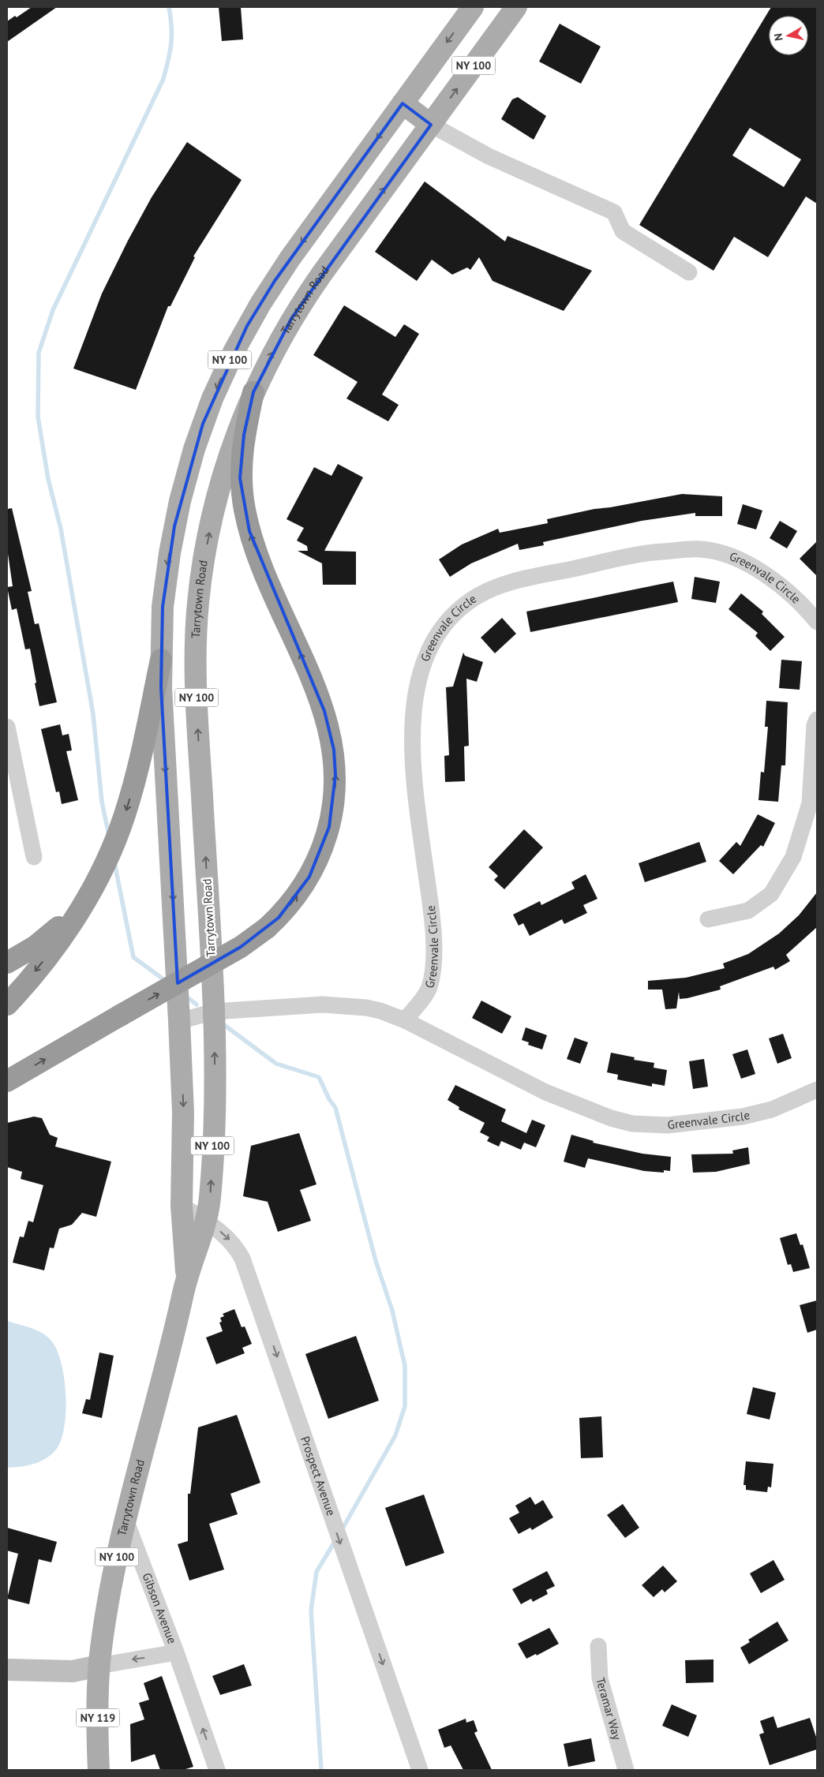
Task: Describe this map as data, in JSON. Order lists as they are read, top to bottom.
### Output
{
  "streets": {
    "main road": ["NY 100", "Tarrytown Road", "NY 119"],
    "street": [
      "Greenvale Circle",
      "Prospect Avenue",
      "Gibson Avenue",
      "Teramar Way"
    ]
  },
  "crossings": [
    ["Tarrytown Road", "Greenvale Circle"],
    ["Tarrytown Road", "Prospect Avenue"],
    ["Tarrytown Road", "Gibson Avenue"]
  ],
  "one_way": ["Prospect Avenue"],
  "north": "left"
}
